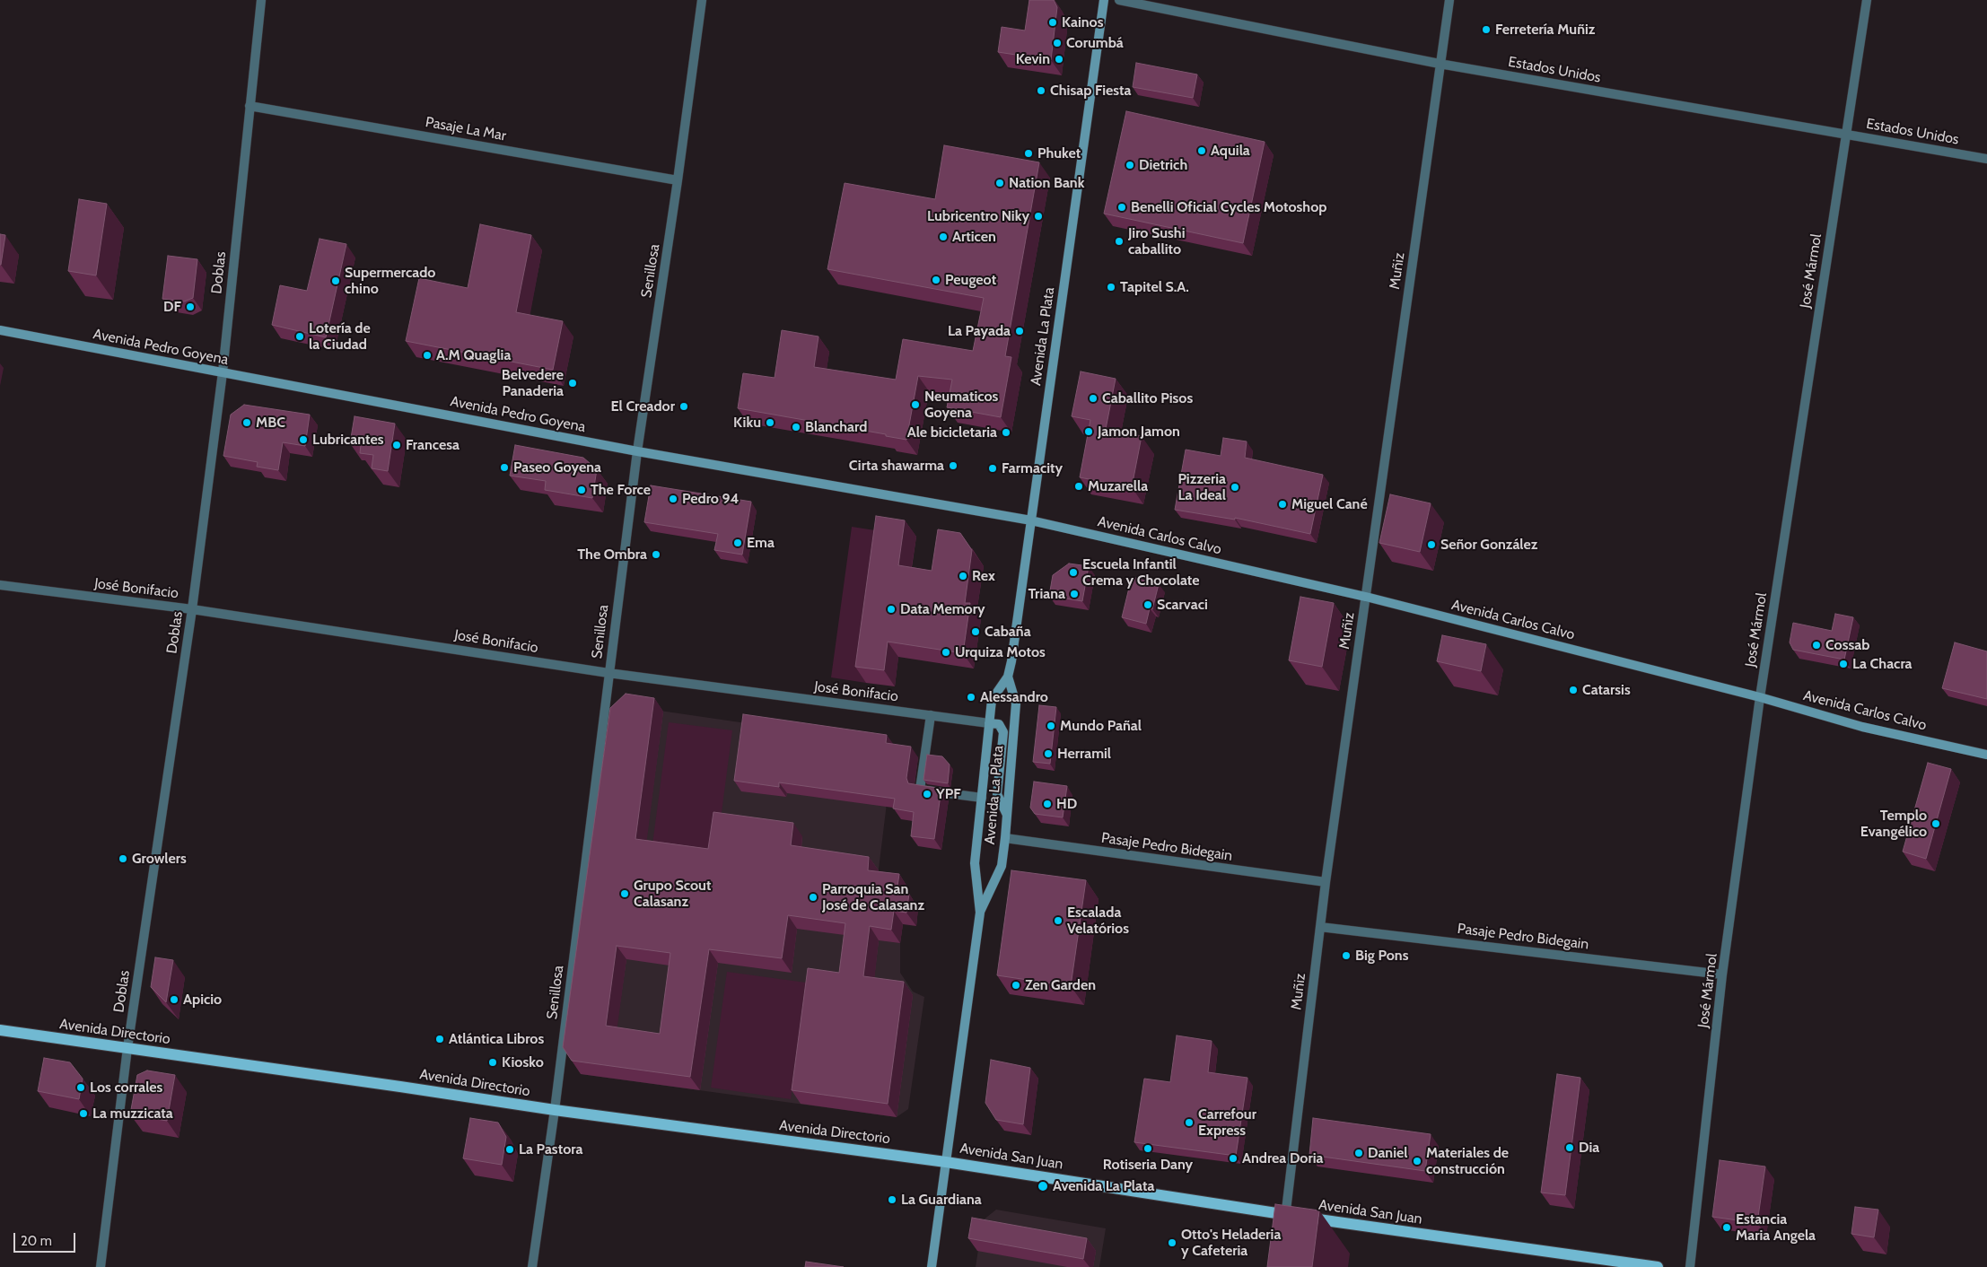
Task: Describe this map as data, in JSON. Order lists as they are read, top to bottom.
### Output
{
  "streets": {
    "main road": [
      "Avenida La Plata",
      "Avenida Pedro Goyena",
      "Avenida Carlos Calvo",
      "Avenida Directorio",
      "Avenida San Juan"
    ],
    "street": [
      "Estados Unidos",
      "Pasaje La Mar",
      "Senillosa",
      "Muñiz",
      "José Mármol",
      "Doblas",
      "José Bonifacio",
      "Pasaje Pedro Bidegain"
    ]
  },
  "crossings": [
    ["Estados Unidos", "Muñiz"],
    ["Estados Unidos", "José Mármol"],
    ["Pasaje La Mar", "Senillosa"],
    ["Pasaje La Mar", "Doblas"],
    ["Senillosa", "Avenida Pedro Goyena"],
    ["Senillosa", "José Bonifacio"],
    ["Senillosa", "Avenida Directorio"],
    ["Muñiz", "Avenida Carlos Calvo"],
    ["Muñiz", "Pasaje Pedro Bidegain"],
    ["Muñiz", "Avenida San Juan"],
    ["José Mármol", "Avenida Carlos Calvo"],
    ["José Mármol", "Pasaje Pedro Bidegain"],
    ["Doblas", "Avenida Pedro Goyena"],
    ["Doblas", "José Bonifacio"],
    ["Doblas", "Avenida Directorio"],
    ["Avenida La Plata", "Avenida Pedro Goyena"],
    ["Avenida La Plata", "Avenida Carlos Calvo"],
    ["Avenida La Plata", "José Bonifacio"],
    ["Avenida La Plata", "Pasaje Pedro Bidegain"],
    ["Avenida La Plata", "Avenida Directorio"],
    ["Avenida La Plata", "Avenida San Juan"],
    ["Avenida Pedro Goyena", "Avenida Carlos Calvo"],
    ["Avenida Directorio", "Avenida San Juan"]
  ],
  "places": [
    "Kainos",
    "Ferretería Muñiz",
    "Corumbá",
    "Kevin",
    "Chisap Fiesta",
    "Aquila",
    "Phuket",
    "Dietrich",
    "Nation Bank",
    "Benelli Oficial Cycles Motoshop",
    "Lubricentro Niky",
    "Articen",
    "Jiro Sushi caballito",
    "Peugeot",
    "Supermercado chino",
    "Tapitel S.A.",
    "DF",
    "La Payada",
    "Lotería de la Ciudad",
    "A.M Quaglia",
    "Belvedere Panaderia",
    "Caballito Pisos",
    "Neumaticos Goyena",
    "El Creador",
    "MBC",
    "Kiku",
    "Blanchard",
    "Jamon Jamon",
    "Ale bicicletaria",
    "Lubricantes",
    "Francesa",
    "Cirta shawarma",
    "Paseo Goyena",
    "Farmacity",
    "Muzarella",
    "Pizzeria La Ideal",
    "The Force",
    "Pedro 94",
    "Miguel Cané",
    "Ema",
    "Señor González",
    "The Ombra",
    "Escuela Infantil Crema y Chocolate",
    "Rex",
    "Triana",
    "Scarvaci",
    "Data Memory",
    "Cabaña",
    "Cossab",
    "Urquiza Motos",
    "La Chacra",
    "Catarsis",
    "Alessandro",
    "Mundo Pañal",
    "Herramil",
    "YPF",
    "HD",
    "Templo Evangélico",
    "Growlers",
    "Grupo Scout Calasanz",
    "Parroquia San José de Calasanz",
    "Escalada Velatórios",
    "Big Pons",
    "Zen Garden",
    "Apicio",
    "Atlántica Libros",
    "Kiosko",
    "Los corrales",
    "La muzzicata",
    "Carrefour Express",
    "Dia",
    "Rotiseria Dany",
    "La Pastora",
    "Daniel",
    "Andrea Doria",
    "Materiales de construcción",
    "Avenida La Plata",
    "La Guardiana",
    "Estancia Maria Angela",
    "Otto's Heladeria y Cafeteria"
  ],
  "scale_bar": "20 m"
}
